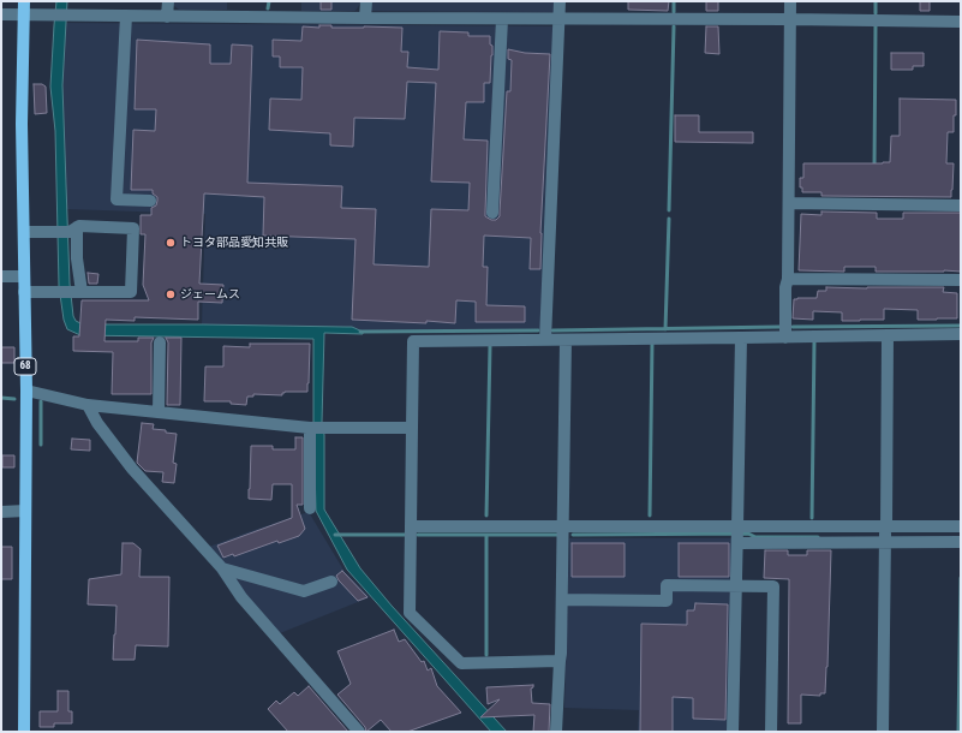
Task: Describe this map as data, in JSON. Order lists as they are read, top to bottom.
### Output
{
  "streets": {
    "main road": ["68"]
  },
  "places": ["トヨタ部品愛知共販", "ジェームス"]
}
